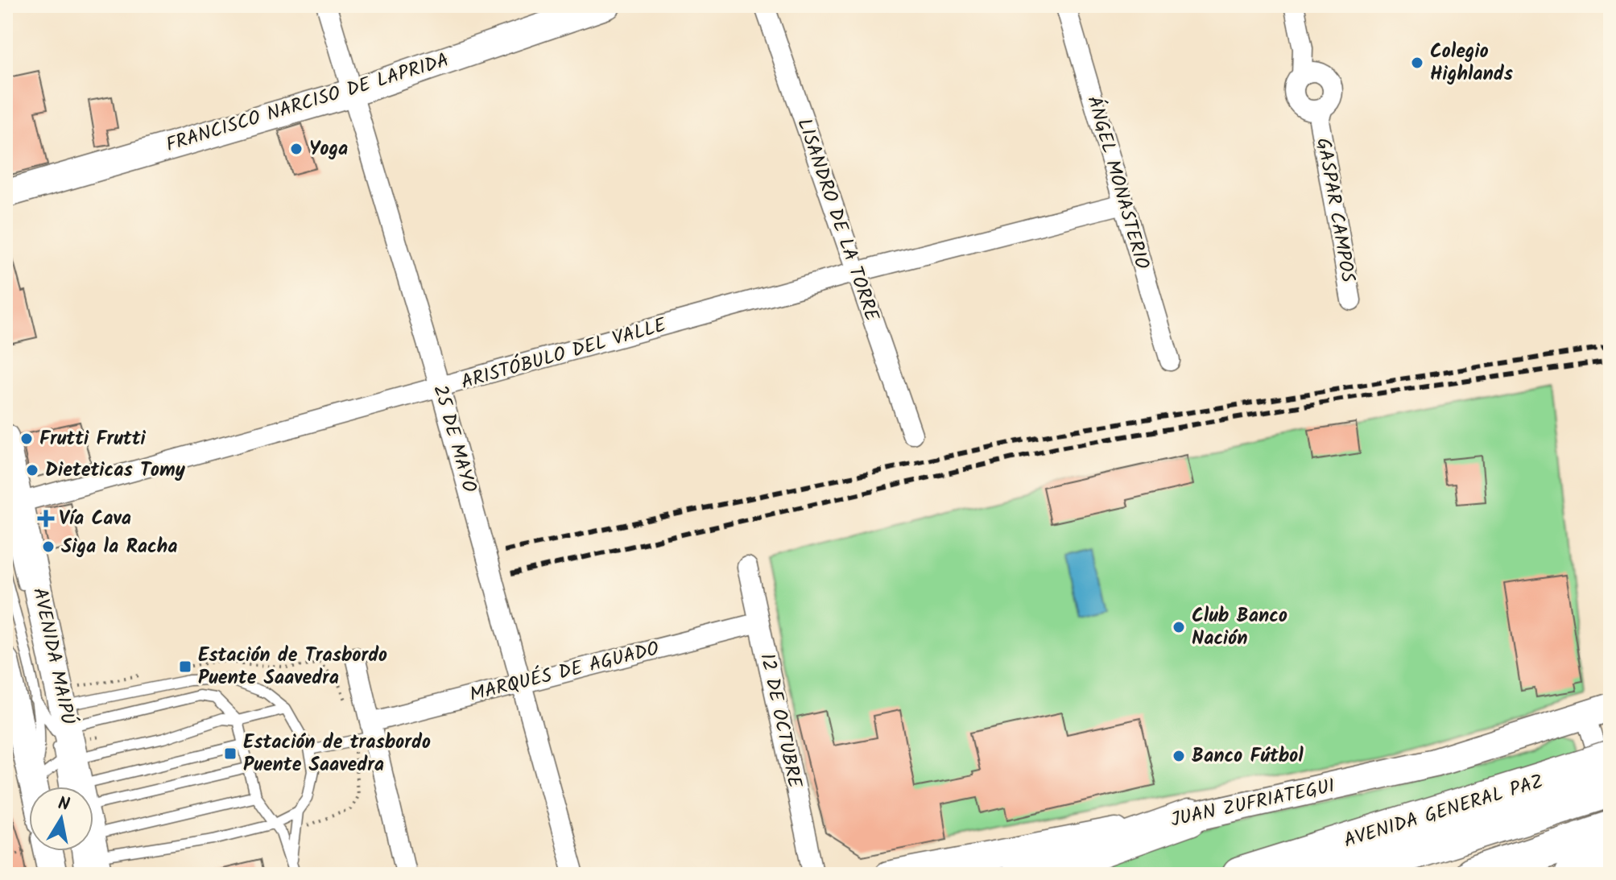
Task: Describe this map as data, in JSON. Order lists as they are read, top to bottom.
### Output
{
  "streets": {
    "highway": ["AVENIDA GENERAL PAZ"],
    "street": [
      "FRANCISCO NARCISO DE LAPRIDA",
      "ÁNGEL MONASTERIO",
      "GASPAR CAMPOS",
      "LISANDRO DE LA TORRE",
      "ARISTÓBULO DEL VALLE",
      "25 DE MAYO",
      "AVENIDA MAIPÚ",
      "MARQUÉS DE AGUADO",
      "12 DE OCTUBRE",
      "JUAN ZUFRIATEGUI"
    ]
  },
  "crossings": [
    ["FRANCISCO NARCISO DE LAPRIDA", "25 DE MAYO"],
    ["ÁNGEL MONASTERIO", "ARISTÓBULO DEL VALLE"],
    ["LISANDRO DE LA TORRE", "ARISTÓBULO DEL VALLE"],
    ["ARISTÓBULO DEL VALLE", "25 DE MAYO"],
    ["ARISTÓBULO DEL VALLE", "AVENIDA MAIPÚ"],
    ["25 DE MAYO", "MARQUÉS DE AGUADO"],
    ["MARQUÉS DE AGUADO", "12 DE OCTUBRE"]
  ],
  "places": {
    "other": [
      "Colegio Highlands",
      "Yoga",
      "Frutti Frutti",
      "Dieteticas Tomy",
      "Siga la Racha",
      "Club Banco Nación",
      "Banco Fútbol"
    ],
    "health": ["Vía Cava"],
    "transit": ["Estación de Trasbordo Puente Saavedra", "Estación de trasbordo Puente Saavedra"]
  },
  "north": "top"
}
